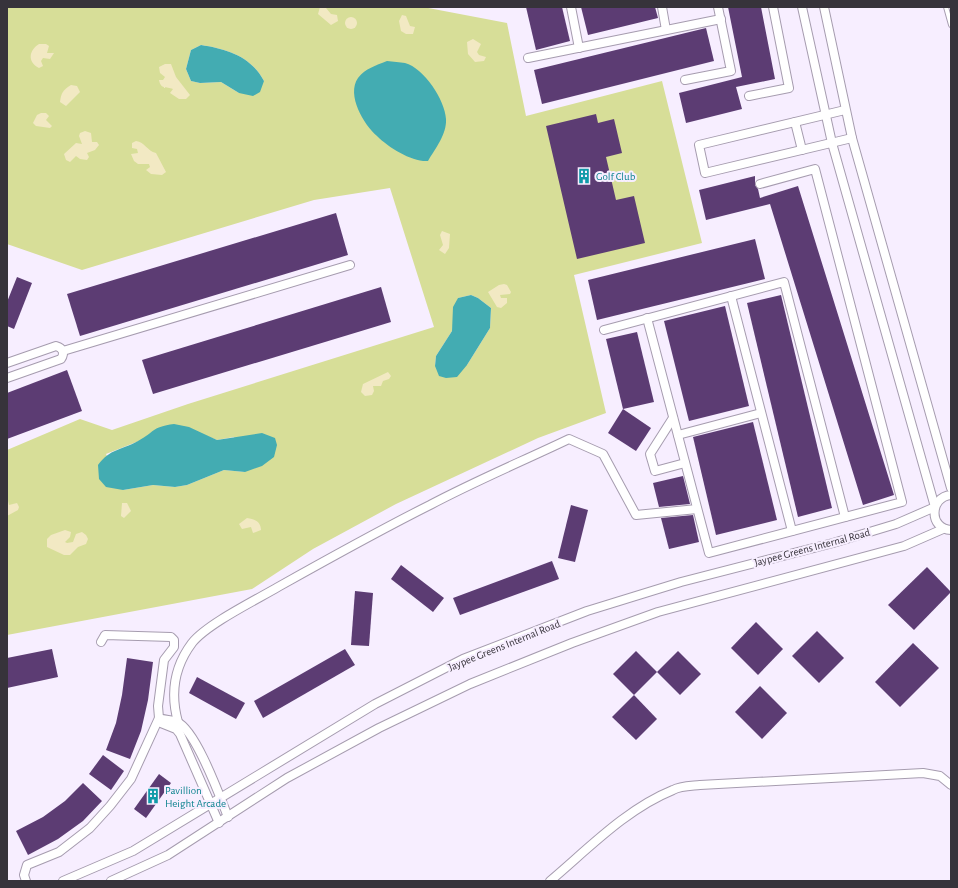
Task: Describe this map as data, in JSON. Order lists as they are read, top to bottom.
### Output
{
  "streets": {
    "street": ["Jaypee Greens Internal Road"]
  },
  "places": {
    "building": ["Golf Club", "Pavillion Height Arcade"]
  }
}
